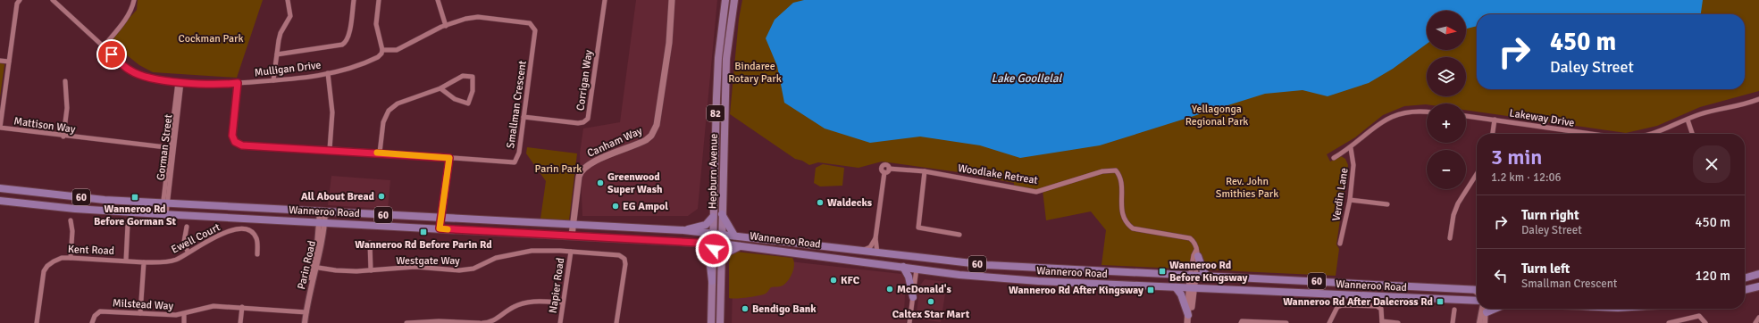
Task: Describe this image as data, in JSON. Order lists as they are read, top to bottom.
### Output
{
  "streets": {
    "highway": ["60", "Wanneroo Road"],
    "main road": ["82", "Canham Way", "Hepburn Avenue"],
    "street": [
      "Mulligan Drive",
      "Corrigan Way",
      "Smallman Crescent",
      "Lakeway Drive",
      "Mattison Way",
      "Gorman Street",
      "Woodlake Retreat",
      "Verdin Lane",
      "Ewell Court",
      "Kent Road",
      "Westgate Way",
      "Parin Road",
      "Napier Road",
      "Milstead Way"
    ]
  },
  "crossings": [
    ["Mulligan Drive", "Smallman Crescent"],
    ["Mulligan Drive", "Gorman Street"],
    ["Corrigan Way", "Smallman Crescent"],
    ["Mattison Way", "Gorman Street"],
    ["Canham Way", "Wanneroo Road"],
    ["Gorman Street", "Wanneroo Road"],
    ["Hepburn Avenue", "Wanneroo Road"],
    ["Wanneroo Road", "Parin Road"],
    ["Ewell Court", "Kent Road"],
    ["Westgate Way", "Parin Road"],
    ["Westgate Way", "Napier Road"],
    ["Parin Road", "Milstead Way"]
  ],
  "water": ["Lake Goollelal"],
  "parks": [
    "Cockman Park",
    "Bindaree Rotary Park",
    "Yellagonga Regional Park",
    "Parin Park",
    "Rev. John Smithies Park"
  ],
  "places": {
    "other": [
      "Greenwood Super Wash",
      "All About Bread",
      "Waldecks",
      "EG Ampol",
      "KFC",
      "McDonald's",
      "Caltex Star Mart",
      "Bendigo Bank"
    ],
    "transit": [
      "Wanneroo Rd Before Gorman St",
      "Wanneroo Rd Before Parin Rd",
      "Wanneroo Rd Before Kingsway",
      "Wanneroo Rd After Kingsway",
      "Wanneroo Rd After Dalecross Rd"
    ]
  },
  "north": "right",
  "page": {
    "map_buttons": ["+", "−"],
    "turn": ["450 m", "Daley Street"],
    "heading": ["3 min", "1.2 km · 12:06"],
    "list": [
      {
        "name": "Turn right",
        "note": "Daley Street",
        "value": "450 m"
      },
      {
        "name": "Turn left",
        "note": "Smallman Crescent",
        "value": "120 m"
      }
    ]
  }
}
